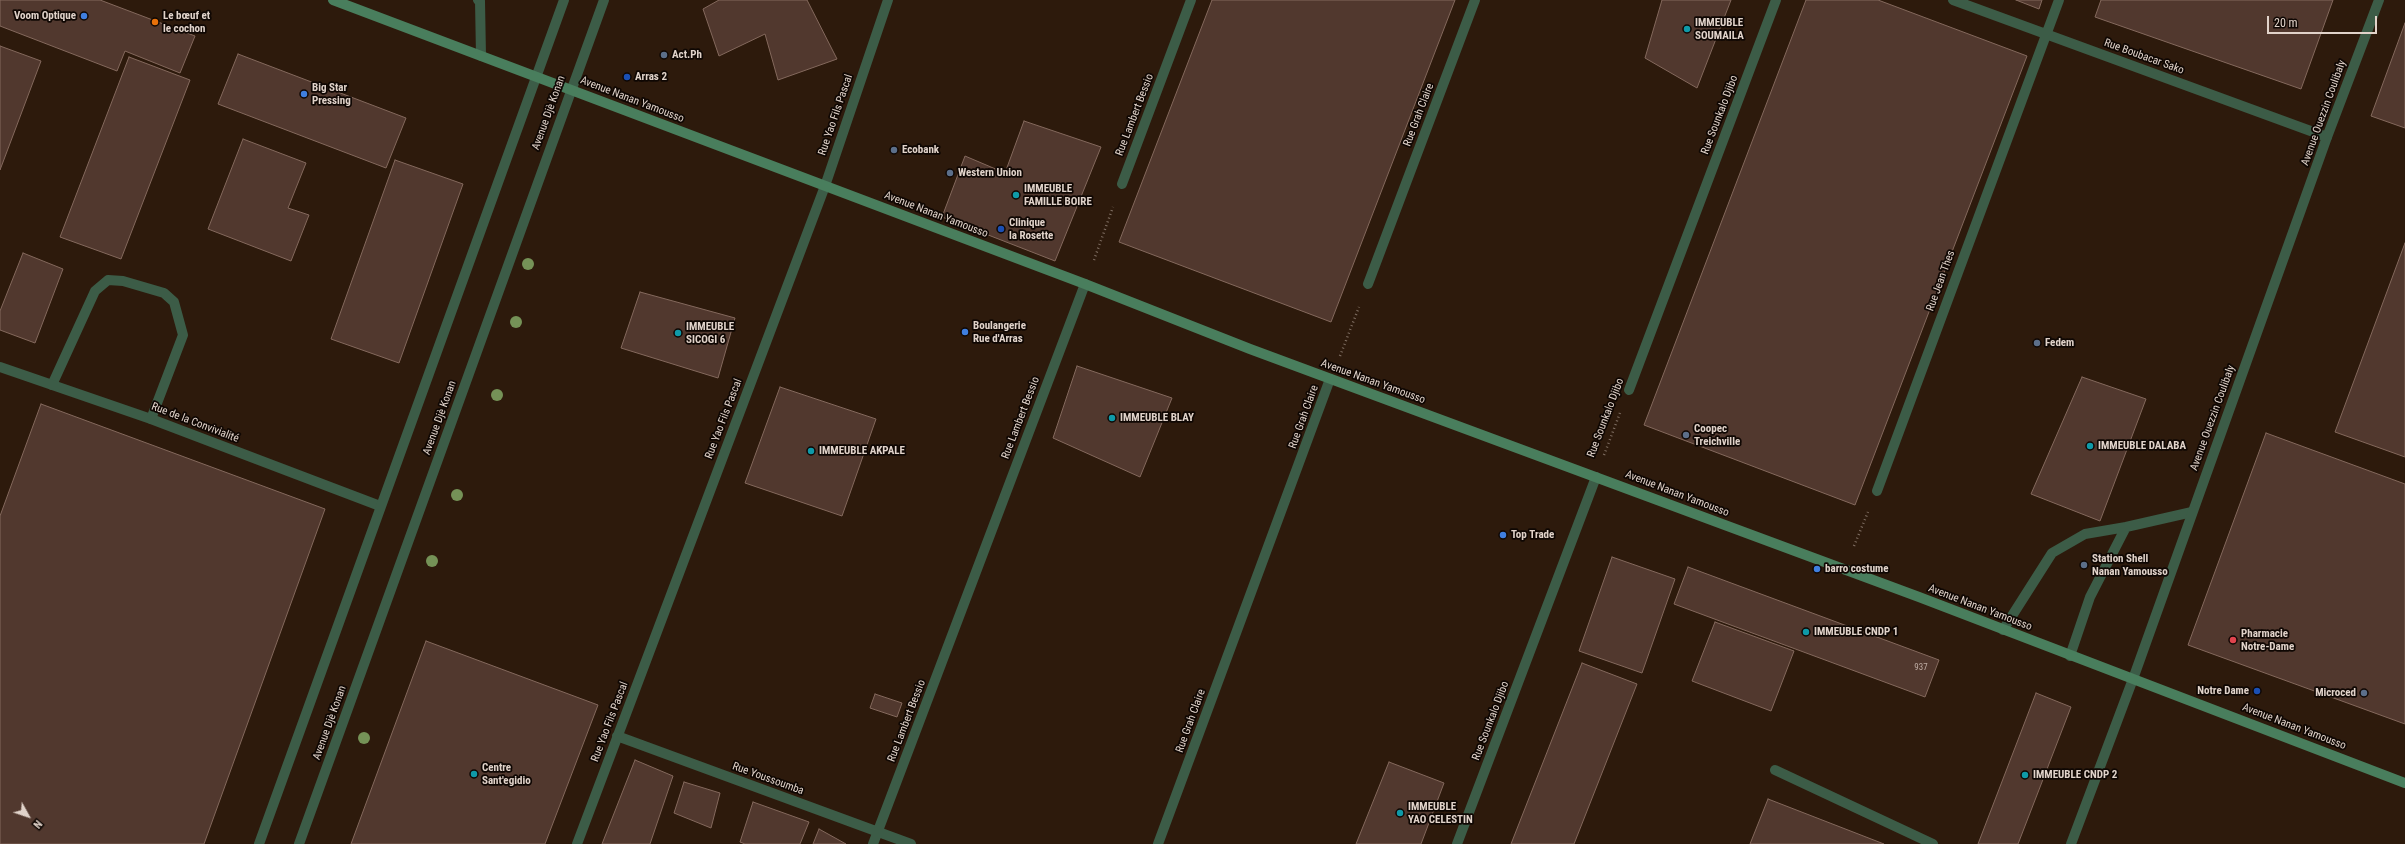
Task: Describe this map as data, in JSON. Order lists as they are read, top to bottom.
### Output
{
  "streets": {
    "main road": ["Avenue Nanan Yamousso"],
    "street": [
      "Rue Boubacar Sako",
      "Avenue Djè Konan",
      "Avenue Ouezzin Coulibaly",
      "Rue Yao Fils Pascal",
      "Rue Lambert Bessio",
      "Rue Grah Claire",
      "Rue Sounkalo Djibo",
      "Rue Jean Thes",
      "Rue de la Convivialité",
      "Rue Youssoumba"
    ]
  },
  "crossings": [
    ["Rue Boubacar Sako", "Avenue Ouezzin Coulibaly"],
    ["Rue Boubacar Sako", "Rue Jean Thes"],
    ["Avenue Nanan Yamousso", "Avenue Djè Konan"],
    ["Avenue Nanan Yamousso", "Avenue Ouezzin Coulibaly"],
    ["Avenue Nanan Yamousso", "Rue Yao Fils Pascal"],
    ["Avenue Nanan Yamousso", "Rue Lambert Bessio"],
    ["Avenue Nanan Yamousso", "Rue Grah Claire"],
    ["Avenue Nanan Yamousso", "Rue Sounkalo Djibo"],
    ["Rue Yao Fils Pascal", "Rue Youssoumba"],
    ["Rue Lambert Bessio", "Rue Youssoumba"]
  ],
  "places": [
    "Voom Optique",
    "Le bœuf et le cochon",
    "IMMEUBLE SOUMAILA",
    "Act.Ph",
    "Arras 2",
    "Big Star Pressing",
    "Ecobank",
    "Western Union",
    "IMMEUBLE FAMILLE BOIRE",
    "Clinique la Rosette",
    "Boulangerie Rue d'Arras",
    "IMMEUBLE SICOGI 6",
    "Fedem",
    "IMMEUBLE BLAY",
    "Coopec Treichville",
    "IMMEUBLE DALABA",
    "IMMEUBLE AKPALE",
    "Top Trade",
    "Station Shell Nanan Yamousso",
    "barro costume",
    "IMMEUBLE CNDP 1",
    "Pharmacie Notre-Dame",
    "Notre Dame",
    "Microced",
    "Centre Sant'egidio",
    "IMMEUBLE CNDP 2",
    "IMMEUBLE YAO CELESTIN"
  ],
  "house_numbers": ["937"],
  "scale_bar": "20 m",
  "north": "bottom right"
}
